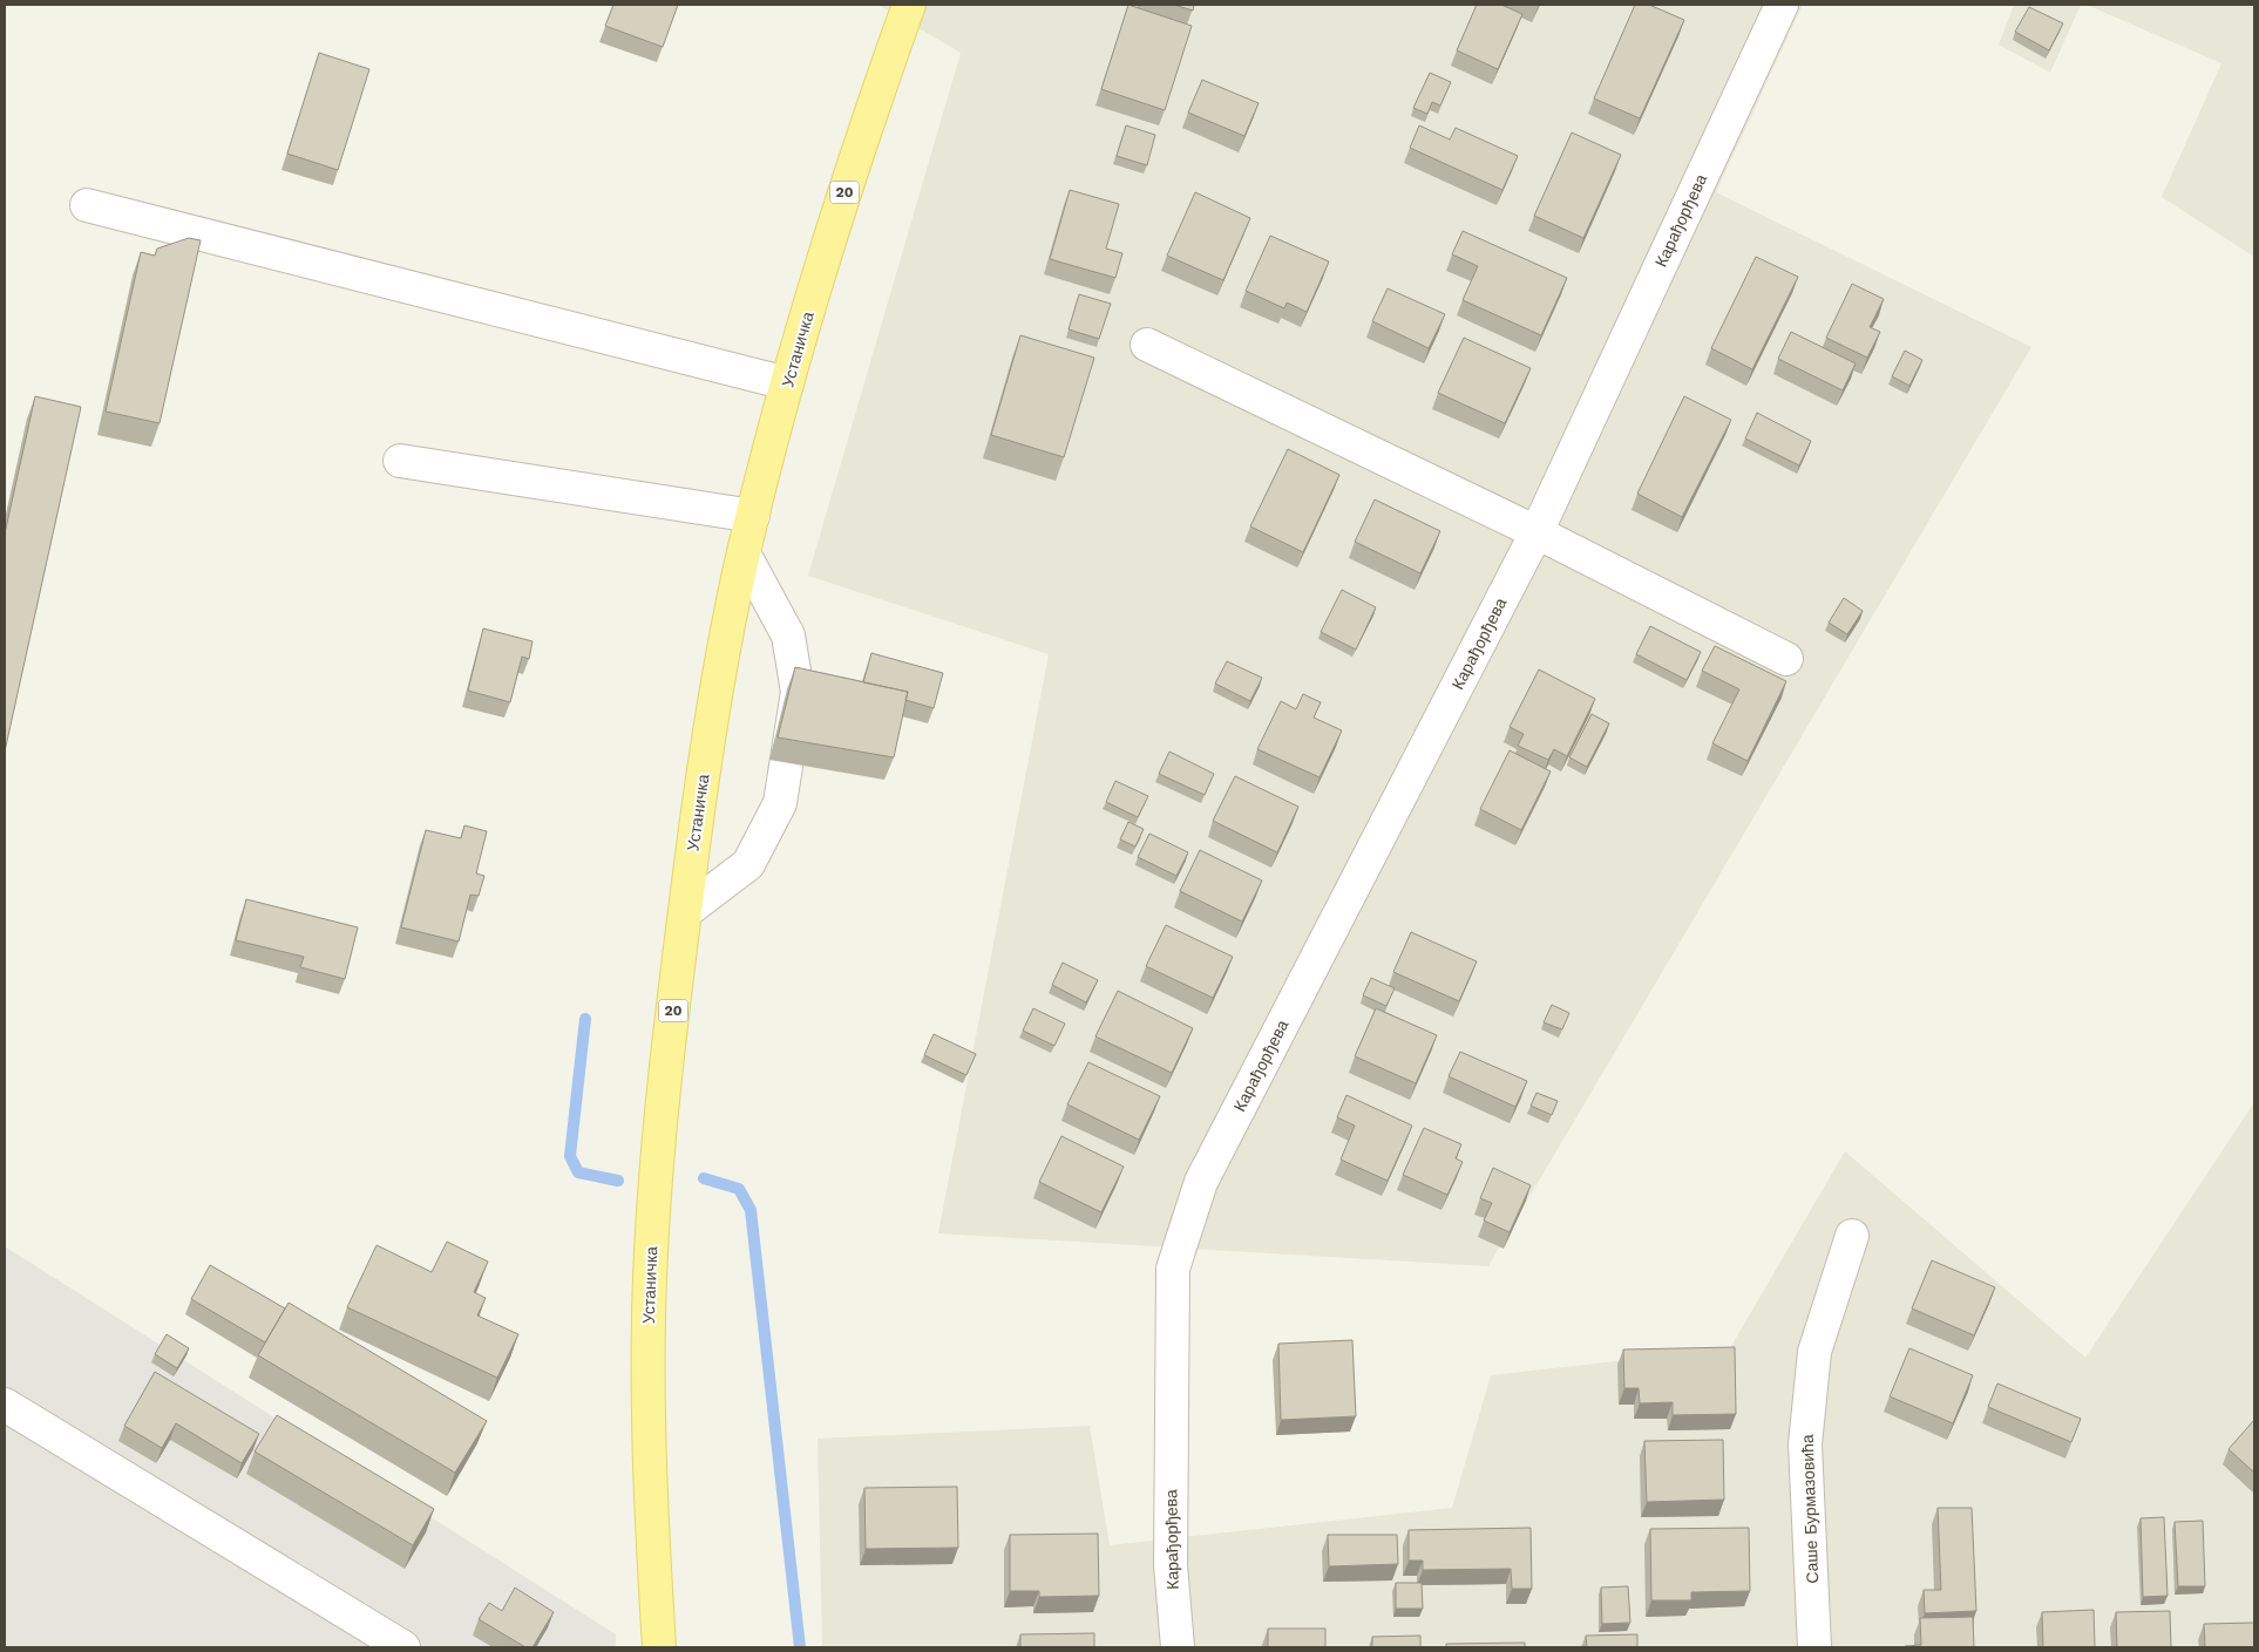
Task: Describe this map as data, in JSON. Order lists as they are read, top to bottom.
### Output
{
  "streets": {
    "main road": ["20", "Устаничка"],
    "street": ["Карађорђева", "Саше Бурмазовића"]
  }
}
